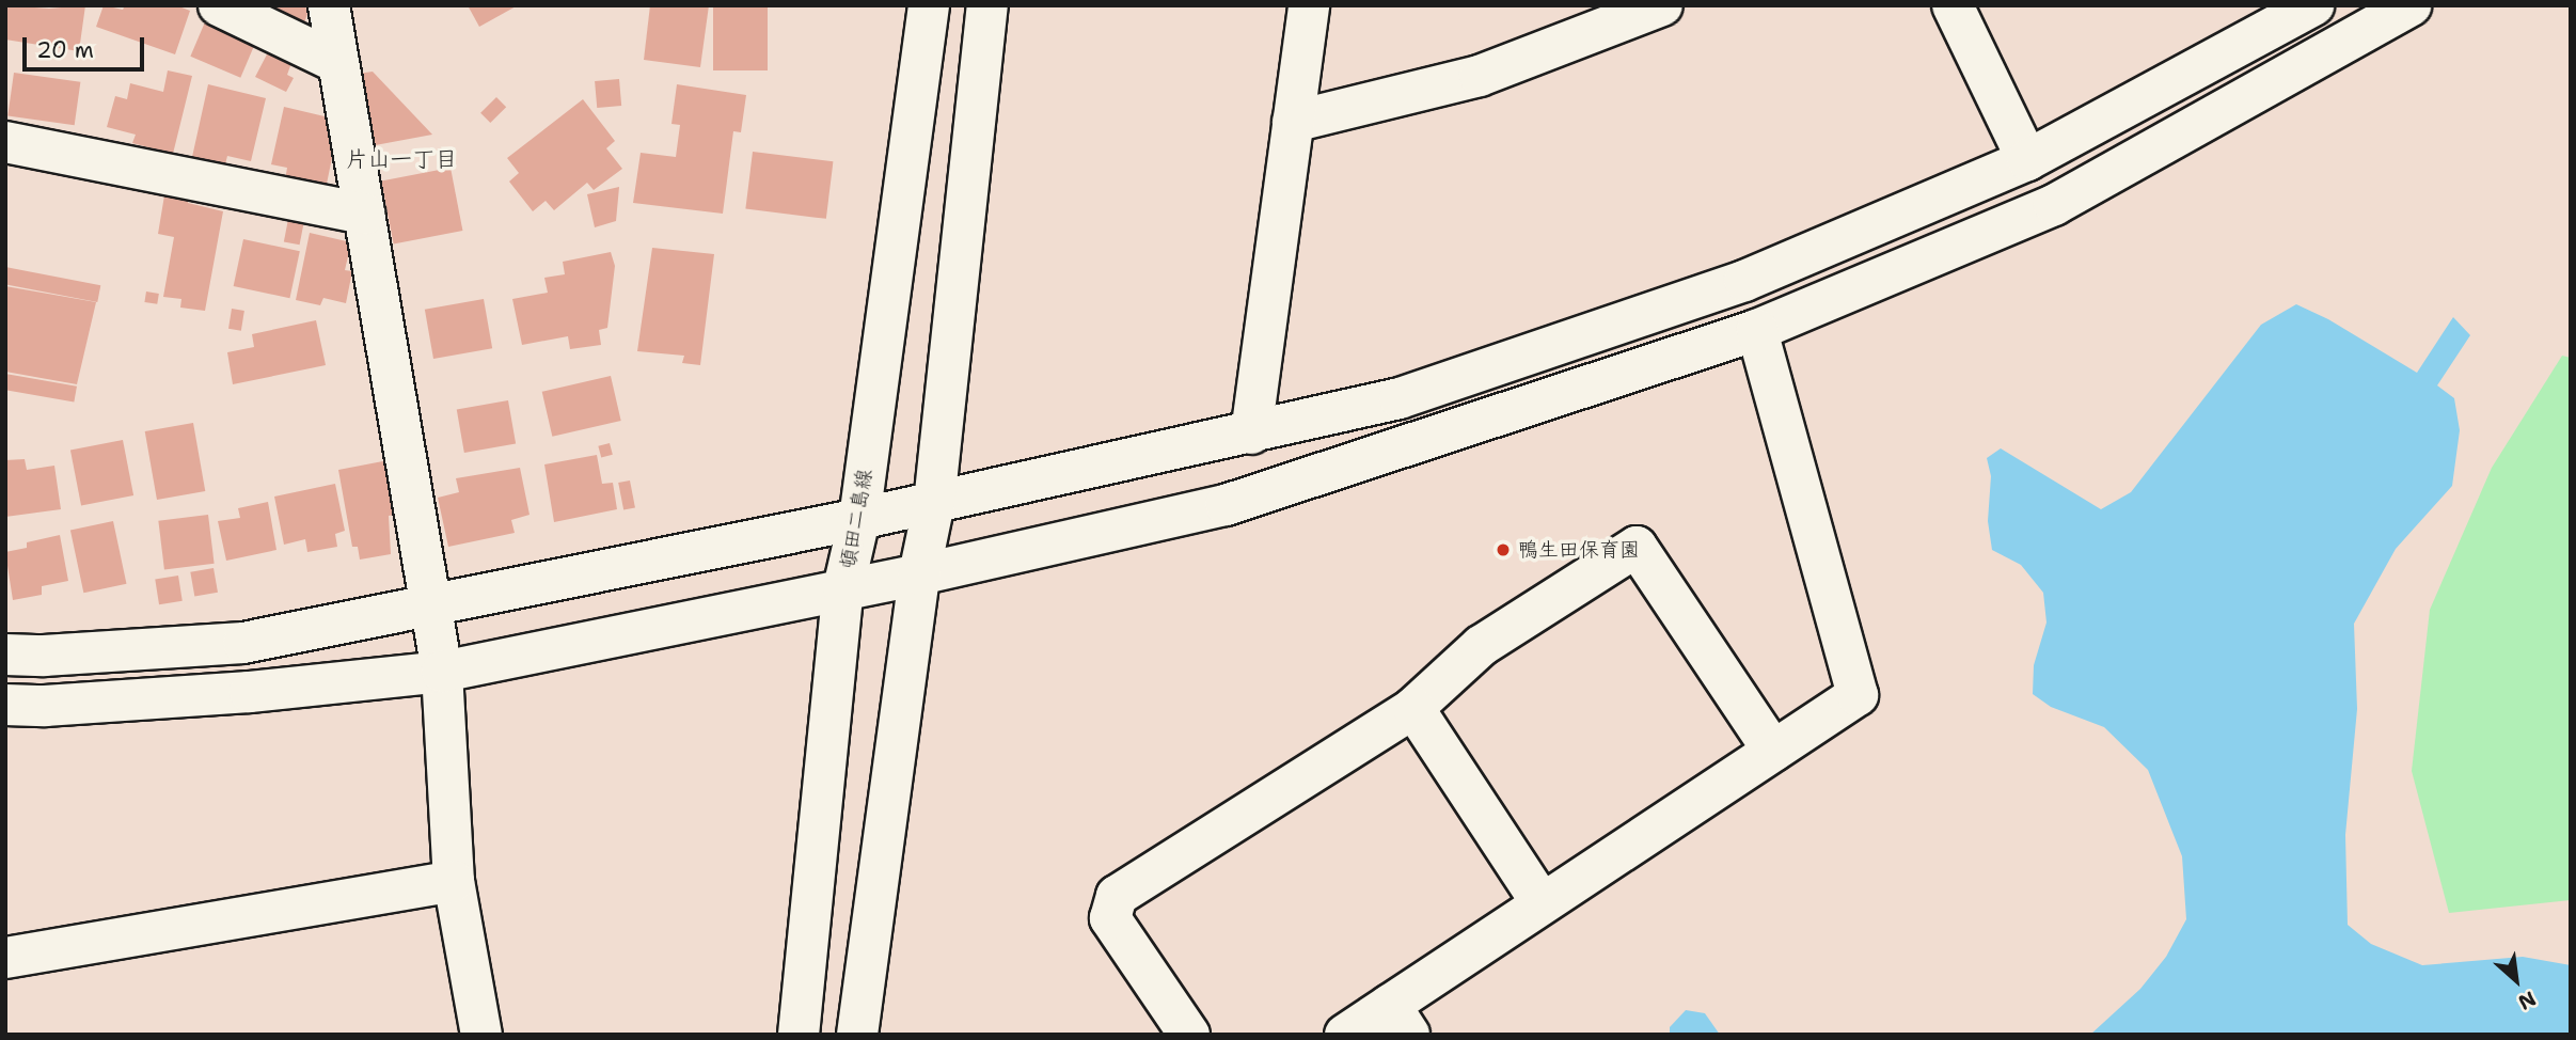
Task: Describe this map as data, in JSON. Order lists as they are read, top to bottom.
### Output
{
  "streets": {
    "street": ["頓田二島線"]
  },
  "districts": ["片山一丁目"],
  "places": ["鴨生田保育園"],
  "scale_bar": "20 m",
  "north": "bottom right"
}
